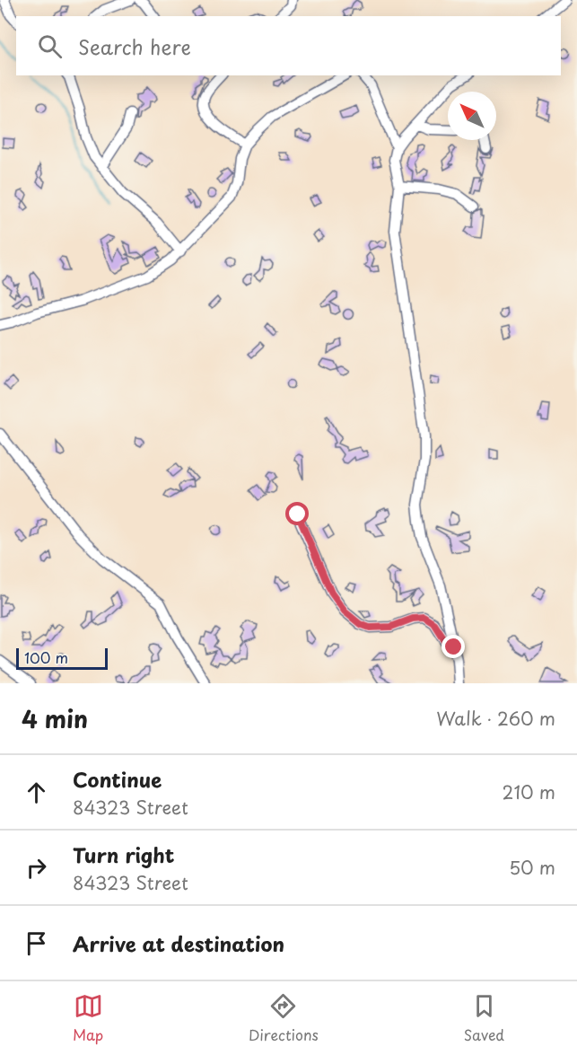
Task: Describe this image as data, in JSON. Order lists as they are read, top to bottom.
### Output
{
  "scale_bar": "100 m",
  "north": "top left",
  "page": {
    "search": "Search here",
    "scale": "100 m",
    "heading": ["4 min", "Walk · 260 m"],
    "list": [
      ["Continue", "84323 Street", "210 m"],
      ["Turn right", "84323 Street", "50 m"],
      "Arrive at destination"
    ],
    "nav": ["Map", "Directions", "Saved"]
  }
}
